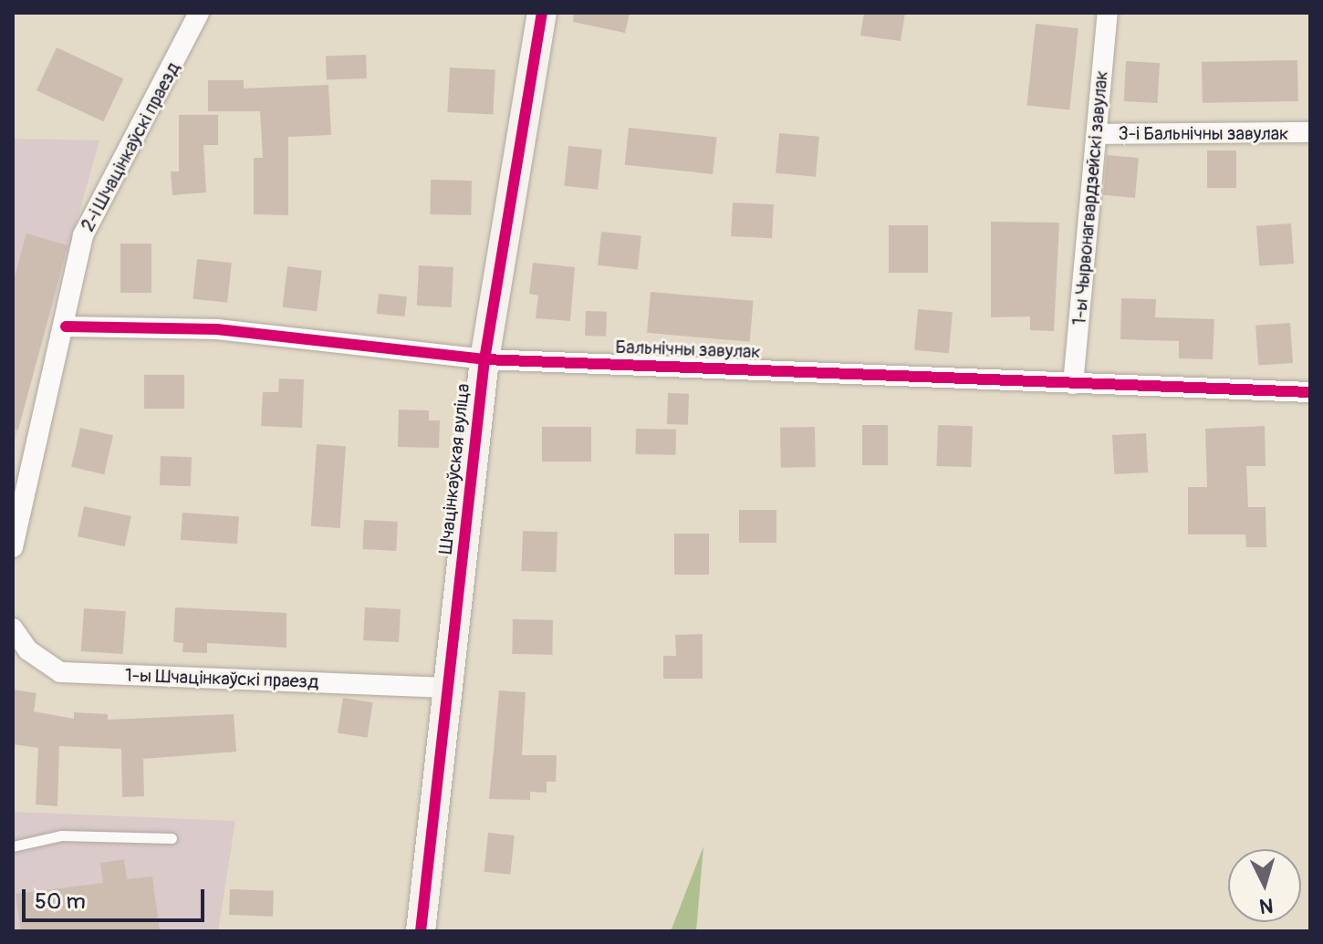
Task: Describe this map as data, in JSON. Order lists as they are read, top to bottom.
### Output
{
  "streets": {
    "street": [
      "3-і Бальнічны завулак",
      "2-і Шчацінкаўскі праезд",
      "1-ы Чырвонагвардзейскі завулак",
      "Бальнічны завулак",
      "Шчацінкаўская вуліца",
      "1-ы Шчацінкаўскі праезд"
    ]
  },
  "crossings": [
    ["3-і Бальнічны завулак", "1-ы Чырвонагвардзейскі завулак"],
    ["2-і Шчацінкаўскі праезд", "Бальнічны завулак"],
    ["1-ы Чырвонагвардзейскі завулак", "Бальнічны завулак"],
    ["Бальнічны завулак", "Шчацінкаўская вуліца"],
    ["Шчацінкаўская вуліца", "1-ы Шчацінкаўскі праезд"]
  ],
  "scale_bar": "50 m",
  "north": "bottom"
}
